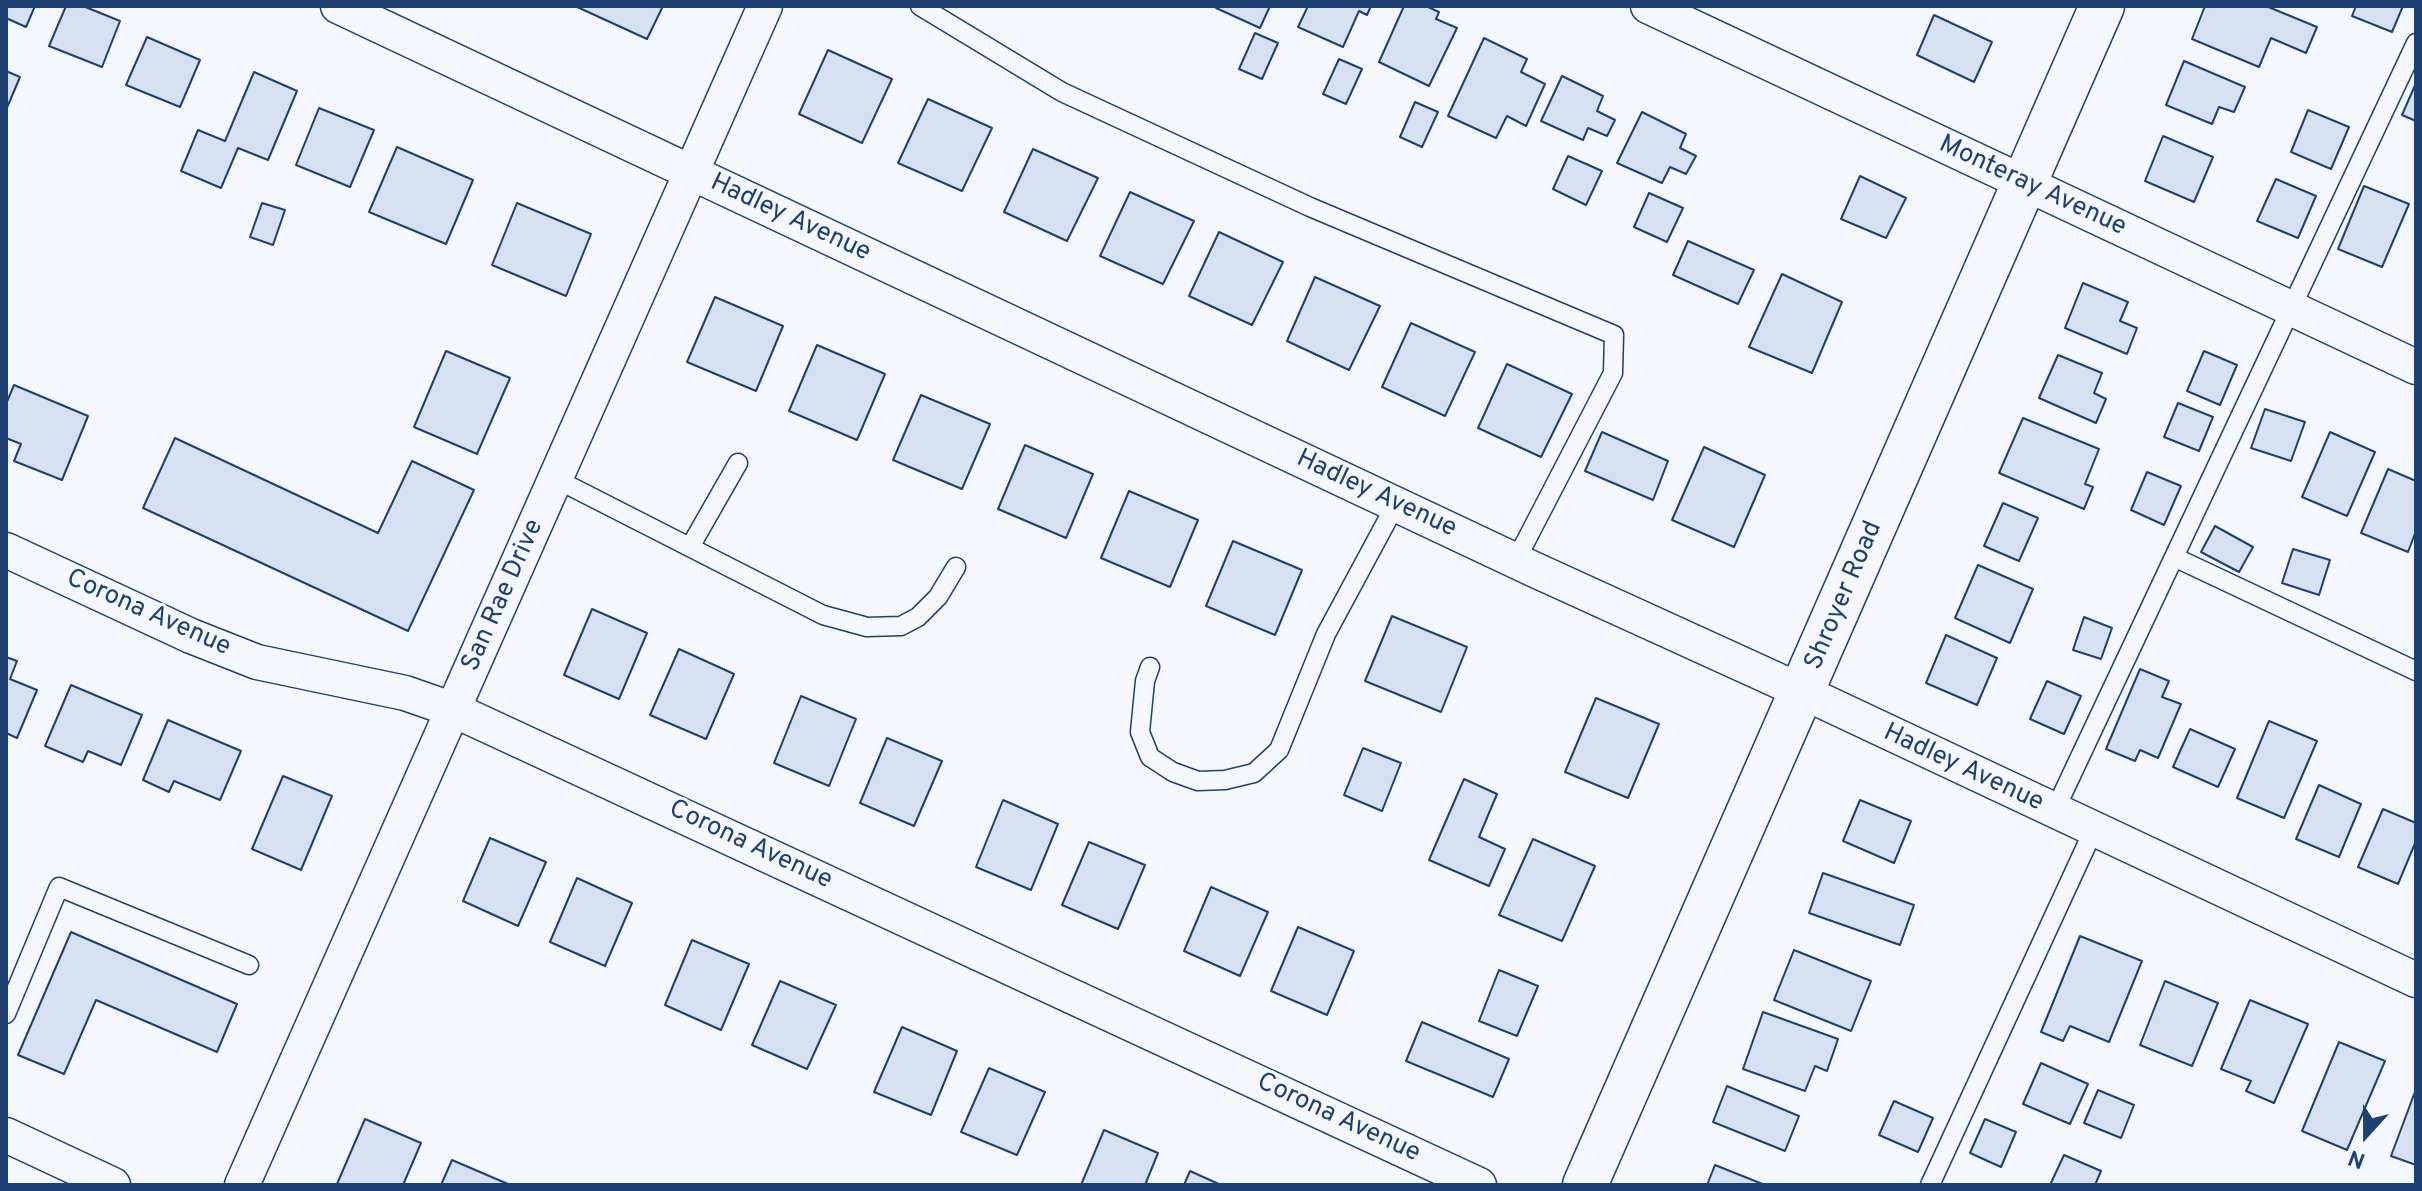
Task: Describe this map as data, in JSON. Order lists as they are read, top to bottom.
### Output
{
  "streets": {
    "main road": ["Shroyer Road"],
    "street": [
      "Monteray Avenue",
      "Hadley Avenue",
      "San Rae Drive",
      "Corona Avenue"
    ]
  },
  "crossings": [
    ["Monteray Avenue", "Shroyer Road"],
    ["Hadley Avenue", "San Rae Drive"],
    ["Hadley Avenue", "Shroyer Road"],
    ["San Rae Drive", "Corona Avenue"]
  ],
  "north": "bottom"
}
